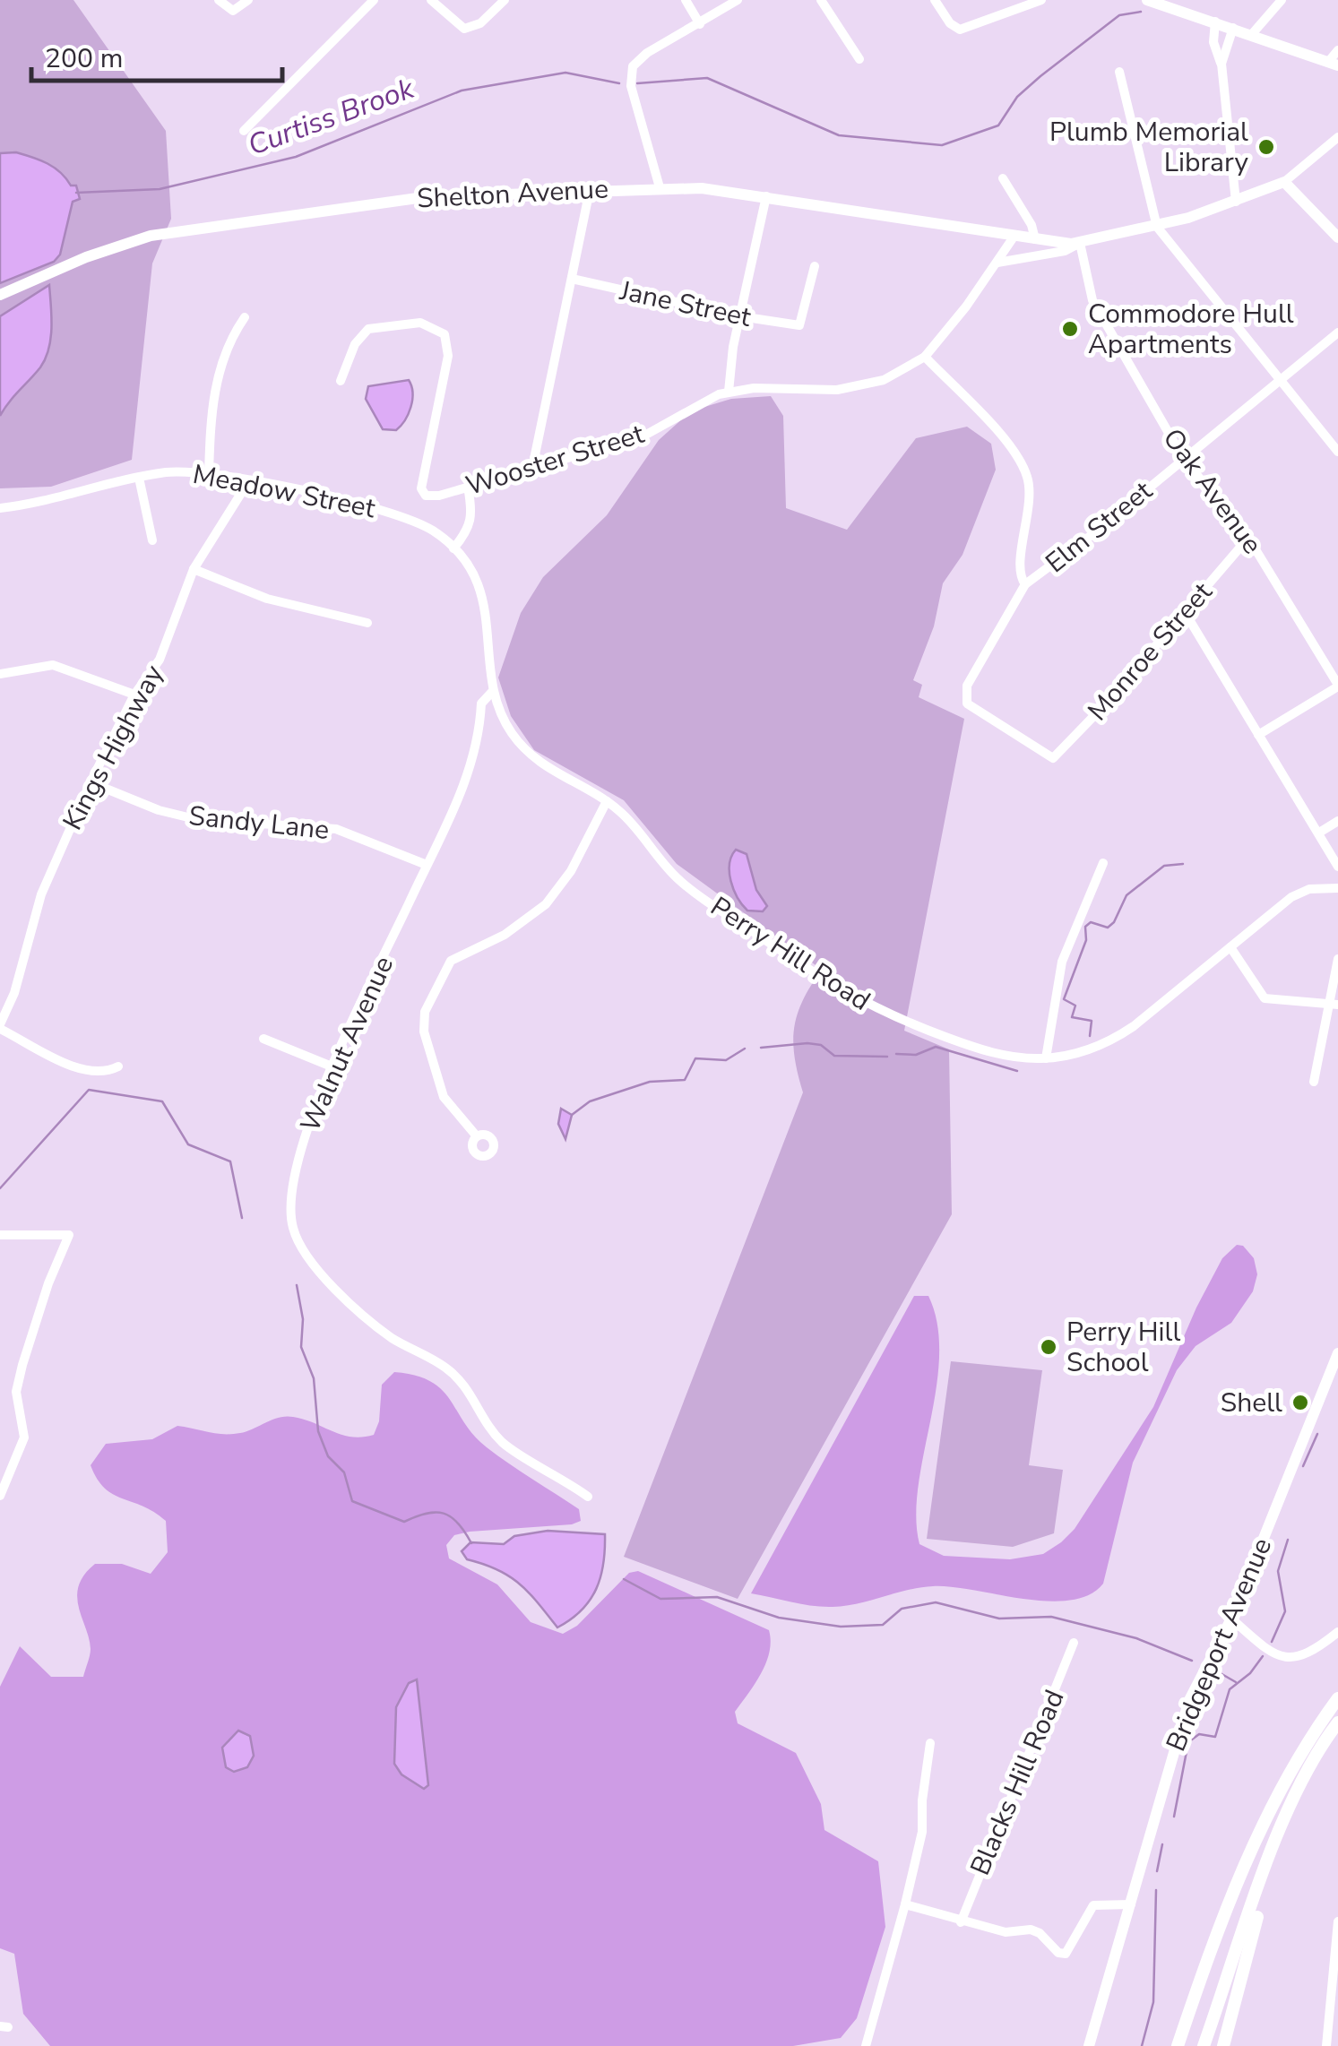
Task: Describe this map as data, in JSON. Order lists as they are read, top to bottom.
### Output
{
  "streets": {
    "main road": ["Shelton Avenue", "Bridgeport Avenue"],
    "street": [
      "Jane Street",
      "Wooster Street",
      "Meadow Street",
      "Oak Avenue",
      "Elm Street",
      "Monroe Street",
      "Kings Highway",
      "Sandy Lane",
      "Perry Hill Road",
      "Walnut Avenue",
      "Blacks Hill Road"
    ]
  },
  "crossings": [
    ["Shelton Avenue", "Wooster Street"],
    ["Meadow Street", "Kings Highway"],
    ["Meadow Street", "Perry Hill Road"],
    ["Oak Avenue", "Elm Street"],
    ["Oak Avenue", "Monroe Street"],
    ["Elm Street", "Monroe Street"],
    ["Kings Highway", "Sandy Lane"],
    ["Sandy Lane", "Walnut Avenue"],
    ["Perry Hill Road", "Walnut Avenue"]
  ],
  "water": ["Curtiss Brook"],
  "places": [
    "Plumb Memorial Library",
    "Commodore Hull Apartments",
    "Perry Hill School",
    "Shell"
  ],
  "scale_bar": "200 m"
}
